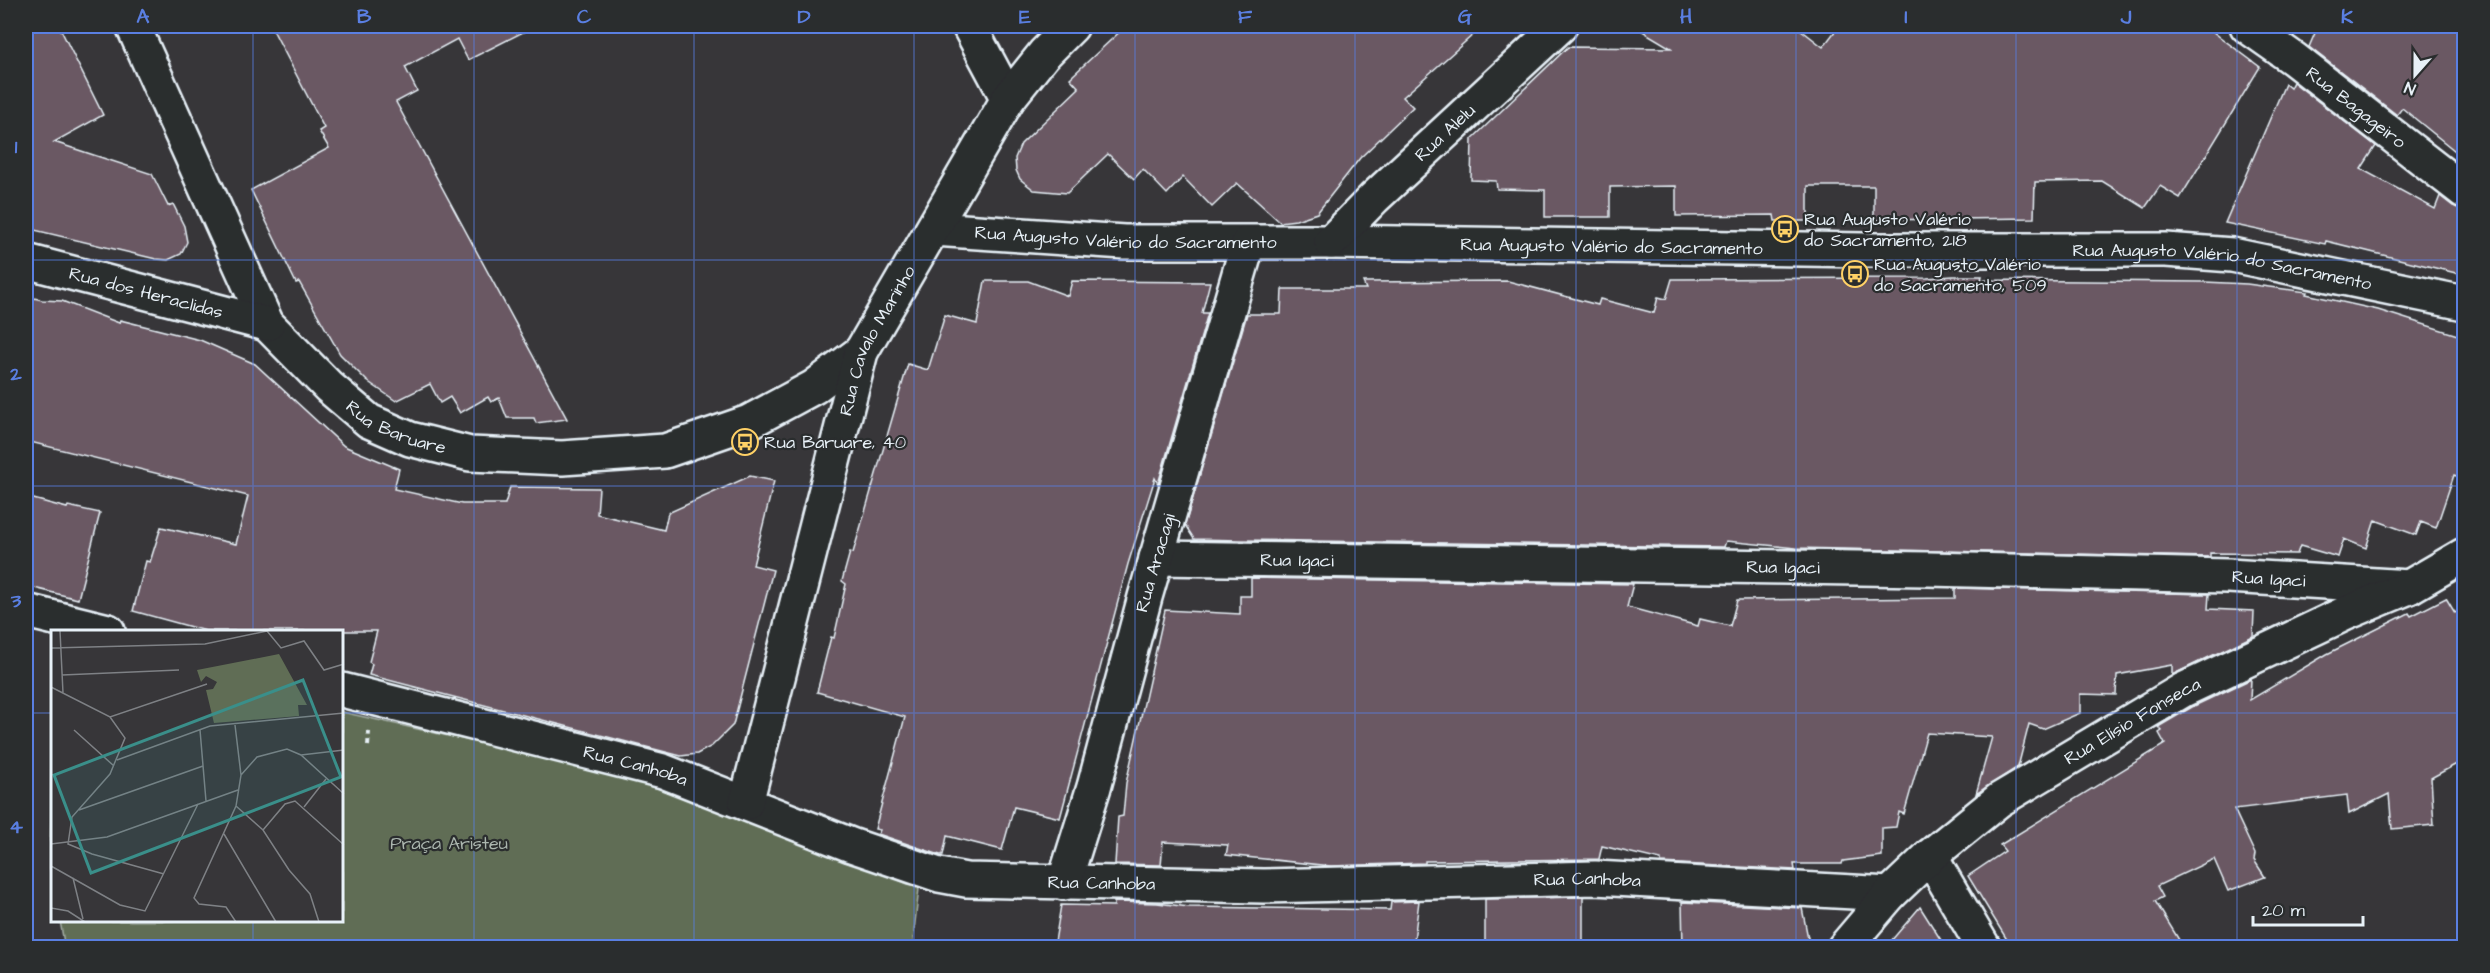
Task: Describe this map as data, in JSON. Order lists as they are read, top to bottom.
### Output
{
  "streets": {
    "street": [
      "Rua Bagageiro",
      "Rua Alelu",
      "Rua Augusto Valério do Sacramento",
      "Rua dos Heraclidas",
      "Rua Cavalo Marinho",
      "Rua Baruare",
      "Rua Igaci",
      "Rua Aracagi",
      "Rua Elísio Fonseca",
      "Rua Canhoba"
    ]
  },
  "crossings": [
    ["Rua Alelu", "Rua Augusto Valério do Sacramento"],
    ["Rua Augusto Valério do Sacramento", "Rua Cavalo Marinho"],
    ["Rua Augusto Valério do Sacramento", "Rua Aracagi"],
    ["Rua dos Heraclidas", "Rua Baruare"],
    ["Rua Cavalo Marinho", "Rua Baruare"],
    ["Rua Cavalo Marinho", "Rua Canhoba"],
    ["Rua Igaci", "Rua Aracagi"],
    ["Rua Igaci", "Rua Elísio Fonseca"],
    ["Rua Aracagi", "Rua Canhoba"],
    ["Rua Elísio Fonseca", "Rua Canhoba"]
  ],
  "parks": ["Praça Aristeu"],
  "places": {
    "bus stop": ["Rua Augusto Valério do Sacramento, 218", "Rua Augusto Valério do Sacramento, 509", "Rua Baruare, 40"]
  },
  "scale_bar": "20 m",
  "north": "bottom",
  "grid": {
    "columns": [
      "A",
      "B",
      "C",
      "D",
      "E",
      "F",
      "G",
      "H",
      "I",
      "J",
      "K"
    ],
    "rows": [
      "1",
      "2",
      "3",
      "4"
    ]
  }
}
